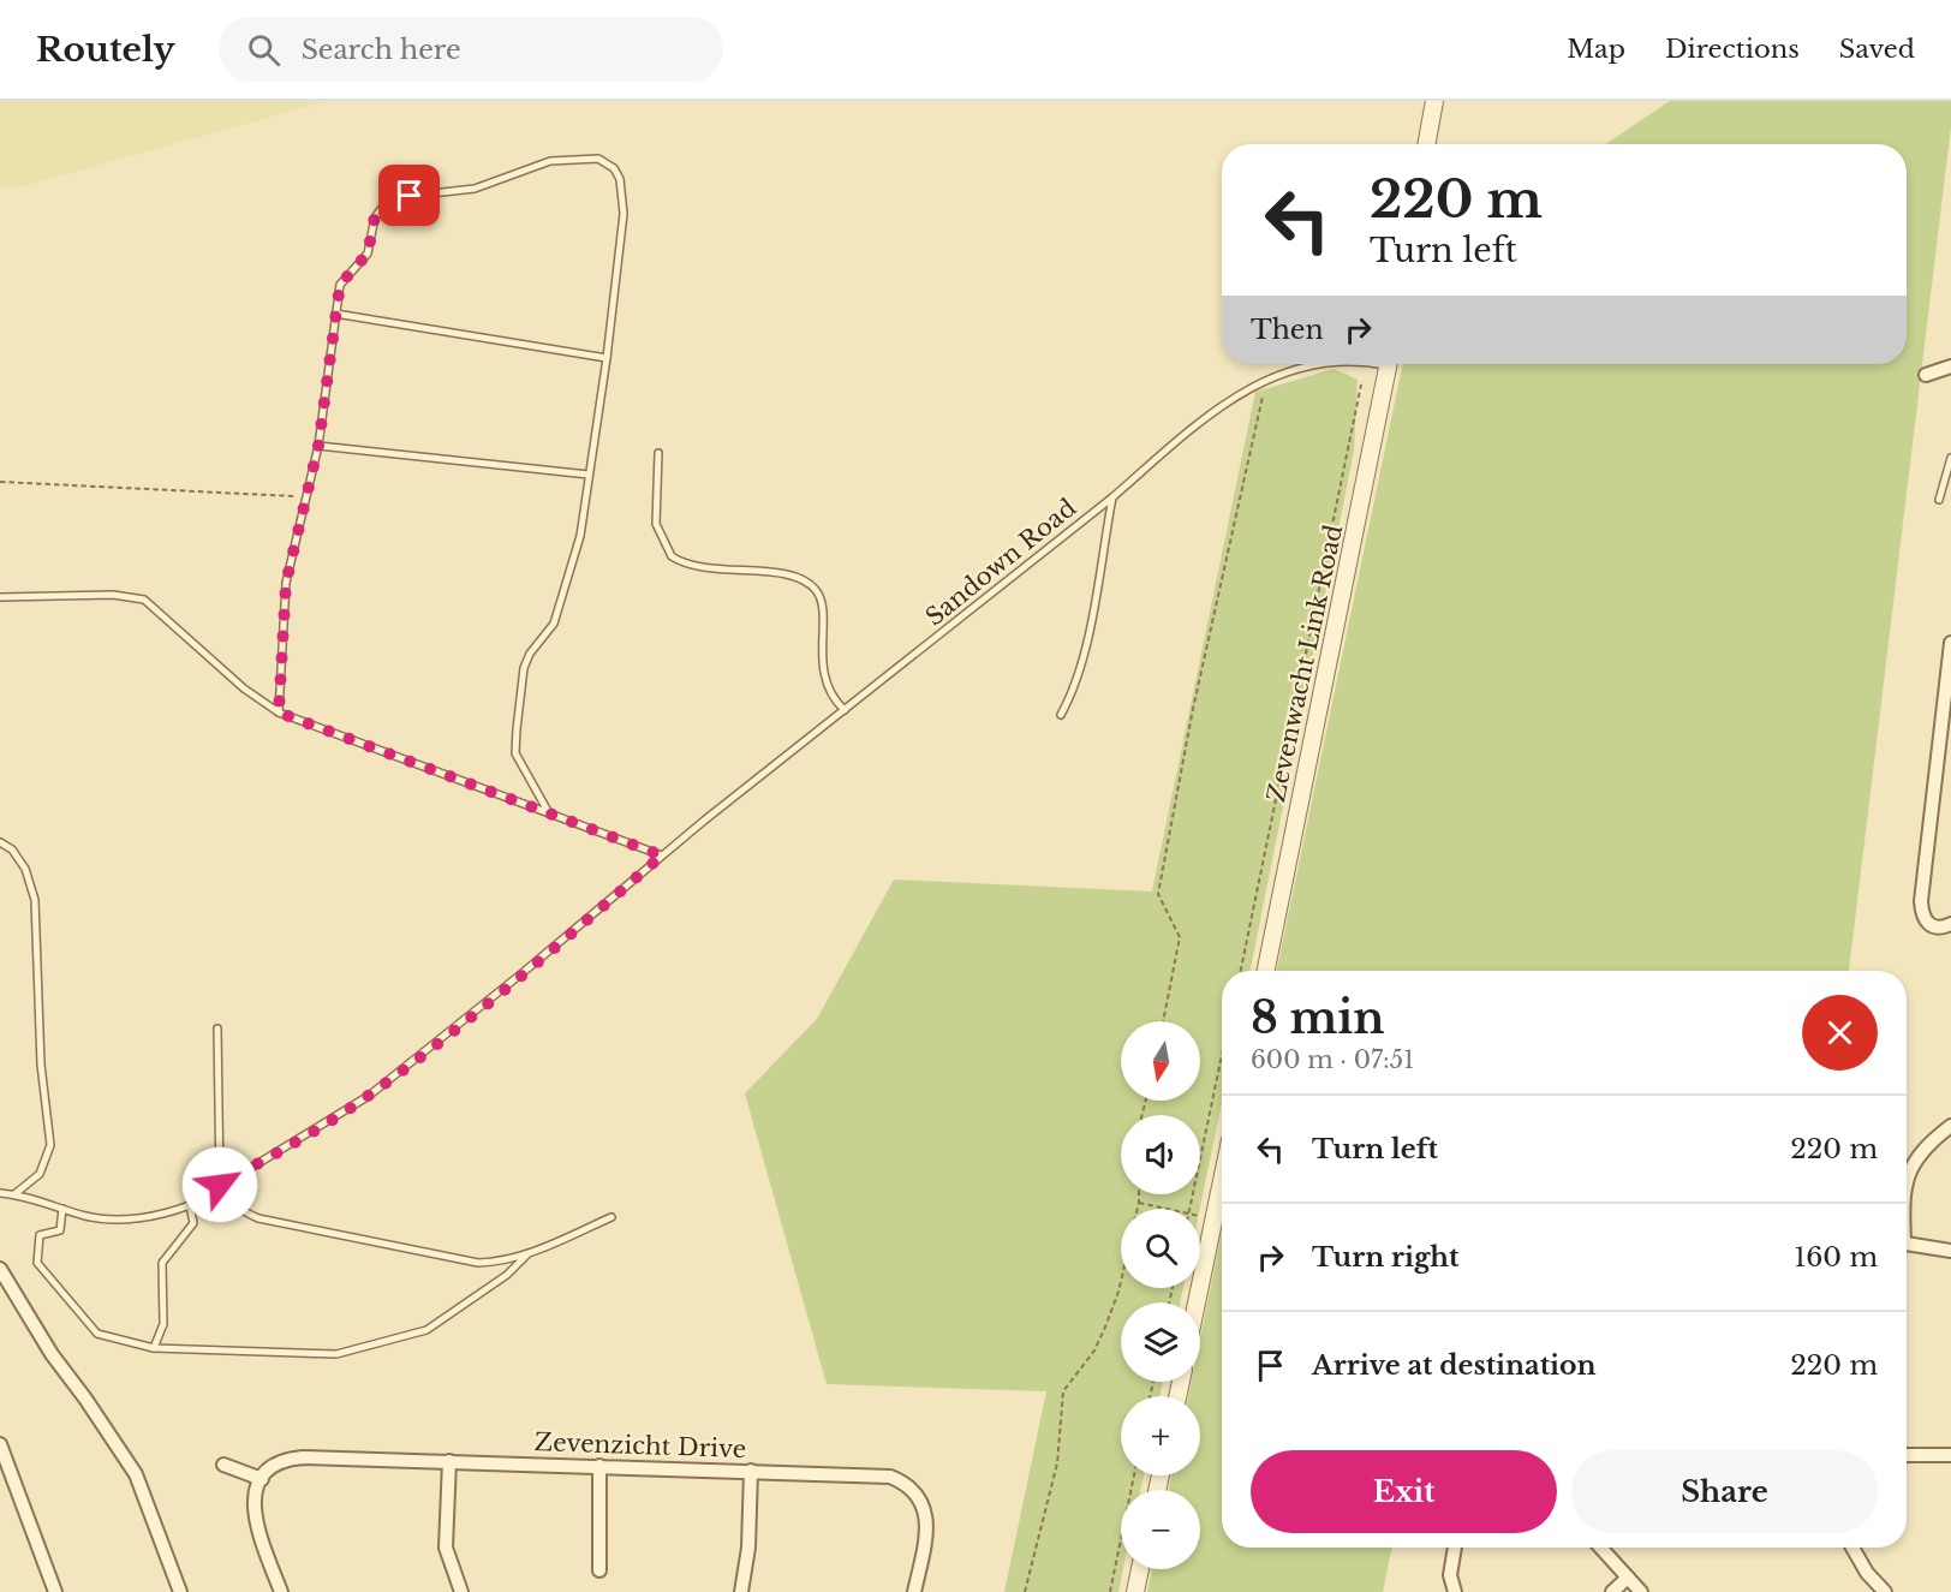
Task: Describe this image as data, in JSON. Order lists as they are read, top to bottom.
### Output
{
  "streets": {
    "street": ["Zevenwacht Link Road", "Zevenzicht Drive"],
    "lane": ["Sandown Road"]
  },
  "north": "bottom",
  "page": {
    "header": "Routely",
    "search": "Search here",
    "nav": ["Map", "Directions", "Saved"],
    "turn": ["220 m", "Turn left"],
    "then": "Then",
    "heading": ["8 min", "600 m · 07:51"],
    "map_buttons": ["+", "−"],
    "list": [
      {
        "name": "Turn left",
        "value": "220 m"
      },
      {
        "name": "Turn right",
        "value": "160 m"
      },
      {
        "name": "Arrive at destination",
        "value": "220 m"
      }
    ],
    "buttons": ["Exit", "Share"]
  }
}
